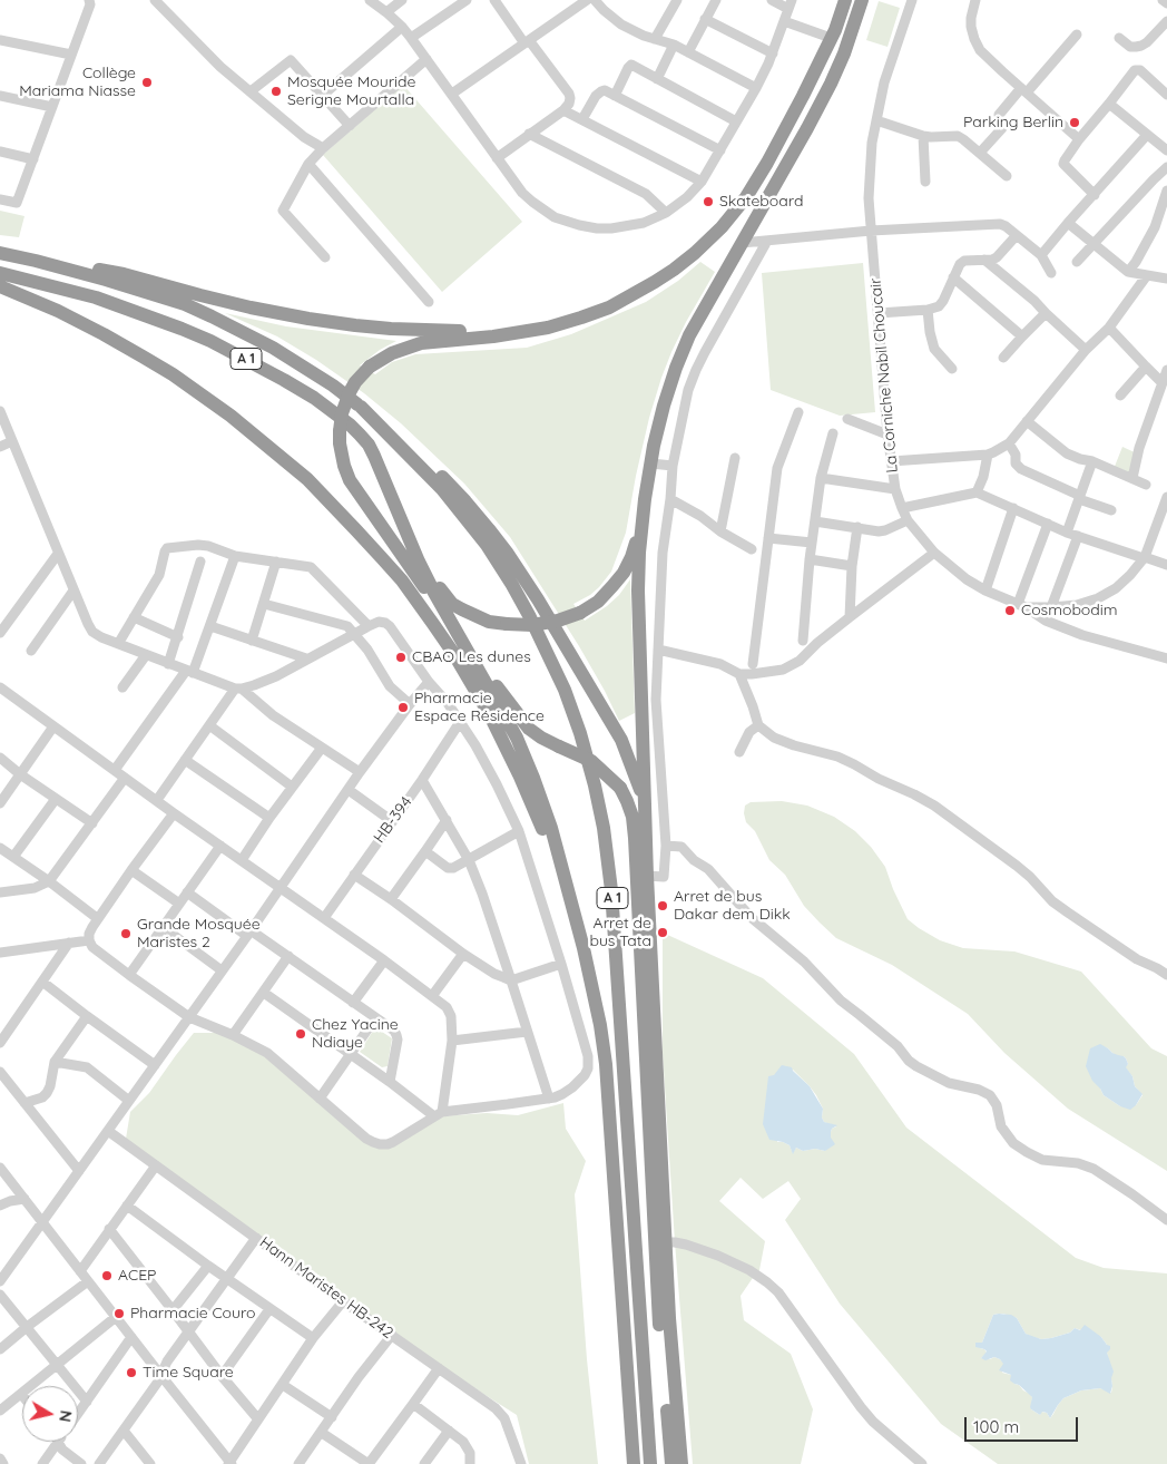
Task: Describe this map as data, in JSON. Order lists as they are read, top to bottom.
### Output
{
  "streets": {
    "highway": ["A 1"],
    "street": ["La Corniche Nabil Choucair", "HB-394", "Hann Maristes HB-242"]
  },
  "places": [
    "Collège Mariama Niasse",
    "Mosquée Mouride Serigne Mourtalla",
    "Parking Berlin",
    "Skateboard",
    "Cosmobodim",
    "CBAO Les dunes",
    "Pharmacie Espace Résidence",
    "Arret de bus Dakar dem Dikk",
    "Arret de bus Tata",
    "Grande Mosquée Maristes 2",
    "Chez Yacine Ndiaye",
    "ACEP",
    "Pharmacie Couro",
    "Time Square"
  ],
  "scale_bar": "100 m",
  "north": "right"
}
